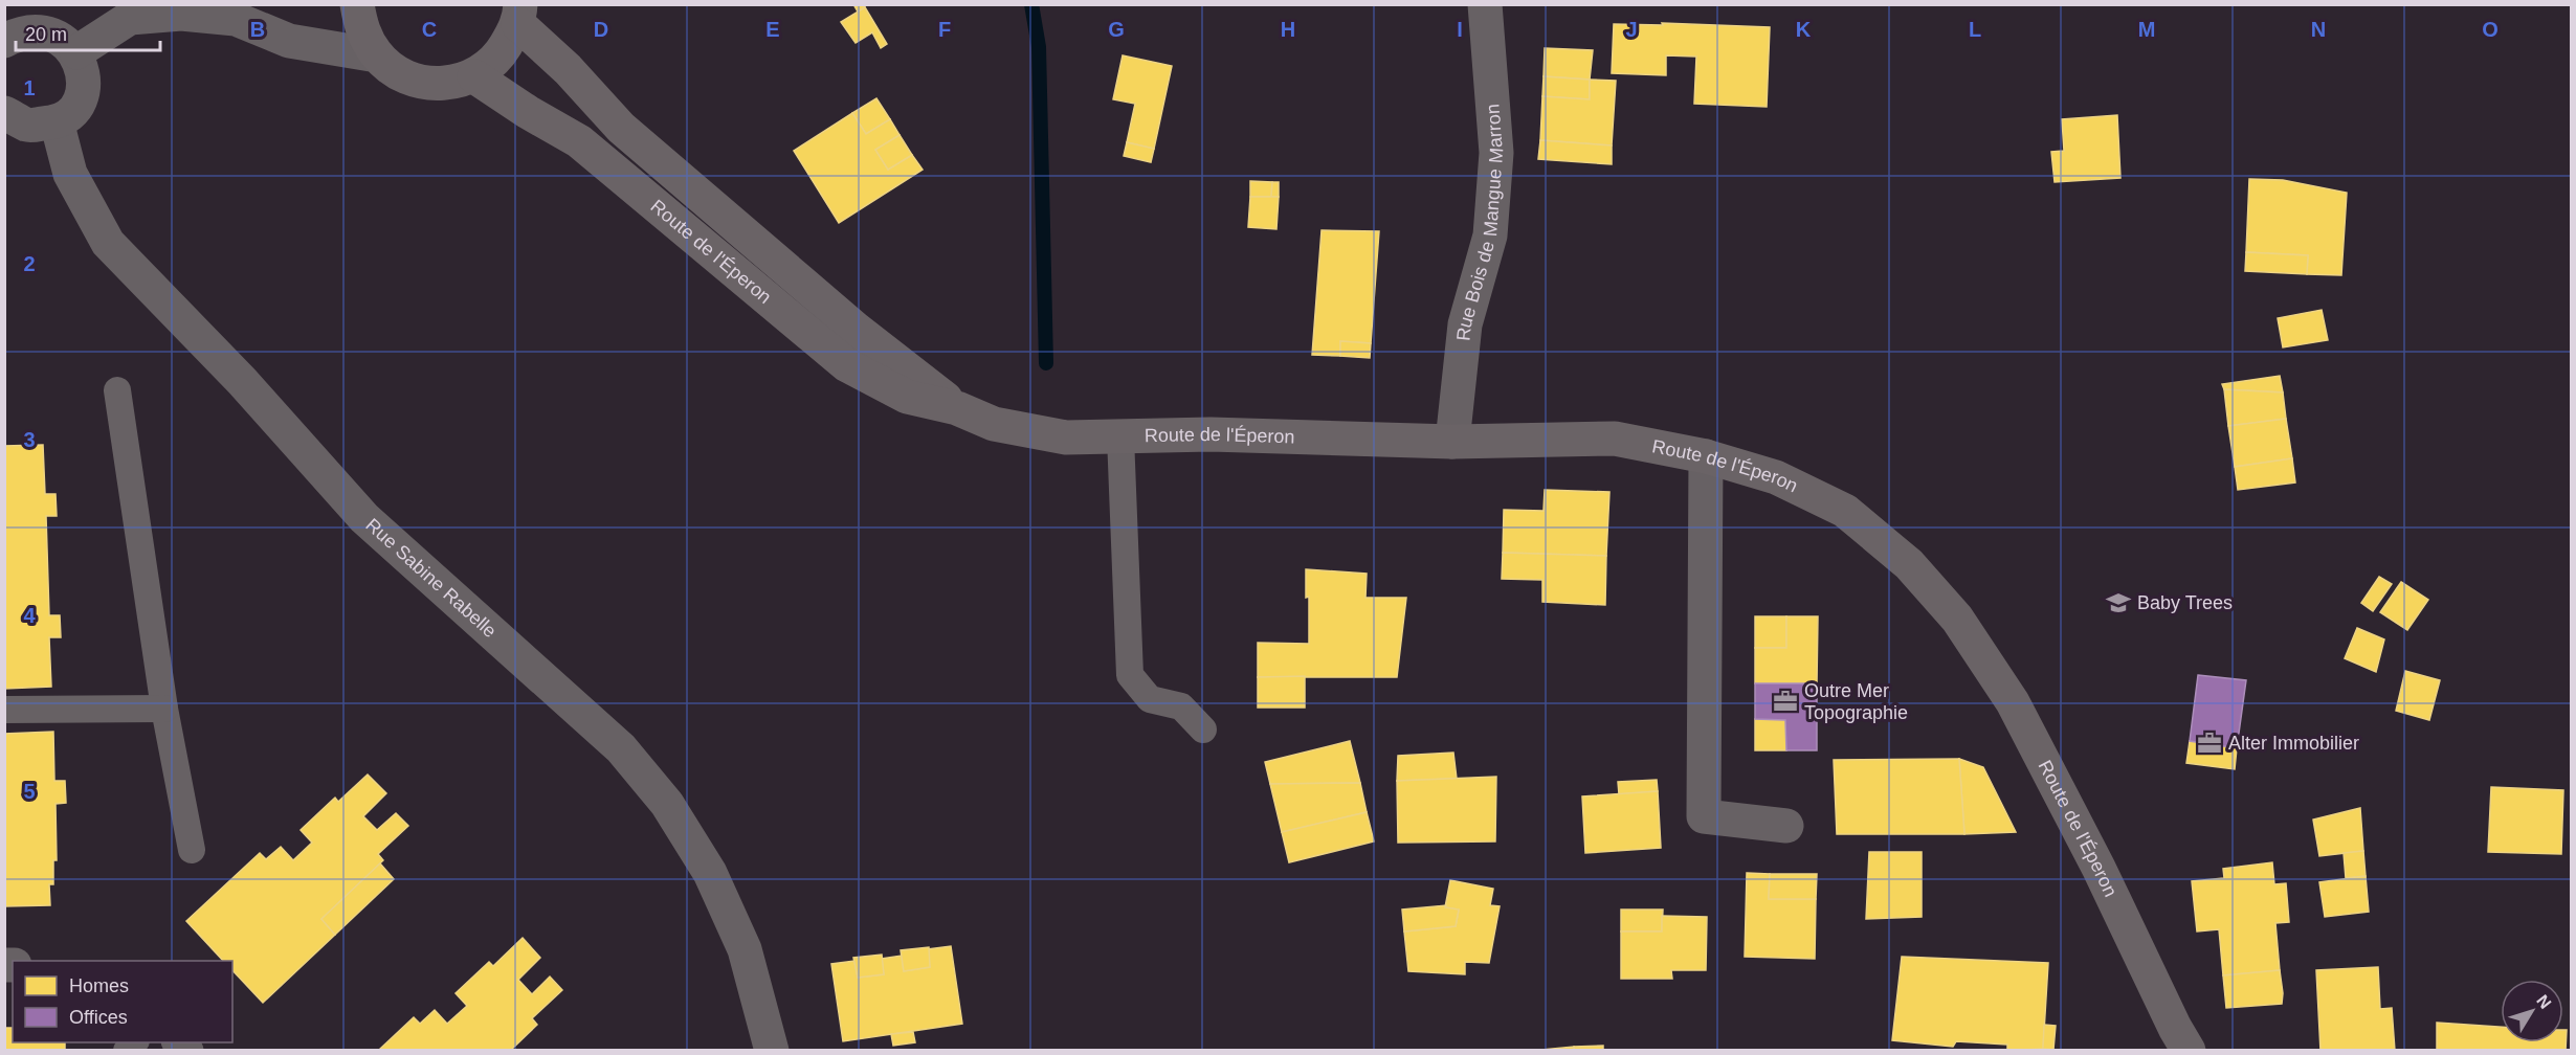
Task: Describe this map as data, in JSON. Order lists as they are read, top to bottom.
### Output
{
  "streets": {
    "main road": ["Route de l'Éperon"],
    "street": ["Rue Bois de Mangue Marron", "Rue Sabine Rabelle"]
  },
  "crossings": [
    ["Rue Bois de Mangue Marron", "Route de l'Éperon"]
  ],
  "places": {
    "school or university": ["Baby Trees"],
    "office": ["Outre Mer Topographie", "Alter Immobilier"]
  },
  "legend": ["Homes", "Offices"],
  "scale_bar": "20 m",
  "north": "top right",
  "grid": {
    "columns": [
      "B",
      "C",
      "D",
      "E",
      "F",
      "G",
      "H",
      "I",
      "J",
      "K",
      "L",
      "M",
      "N",
      "O"
    ],
    "rows": [
      "1",
      "2",
      "3",
      "4",
      "5"
    ]
  }
}
